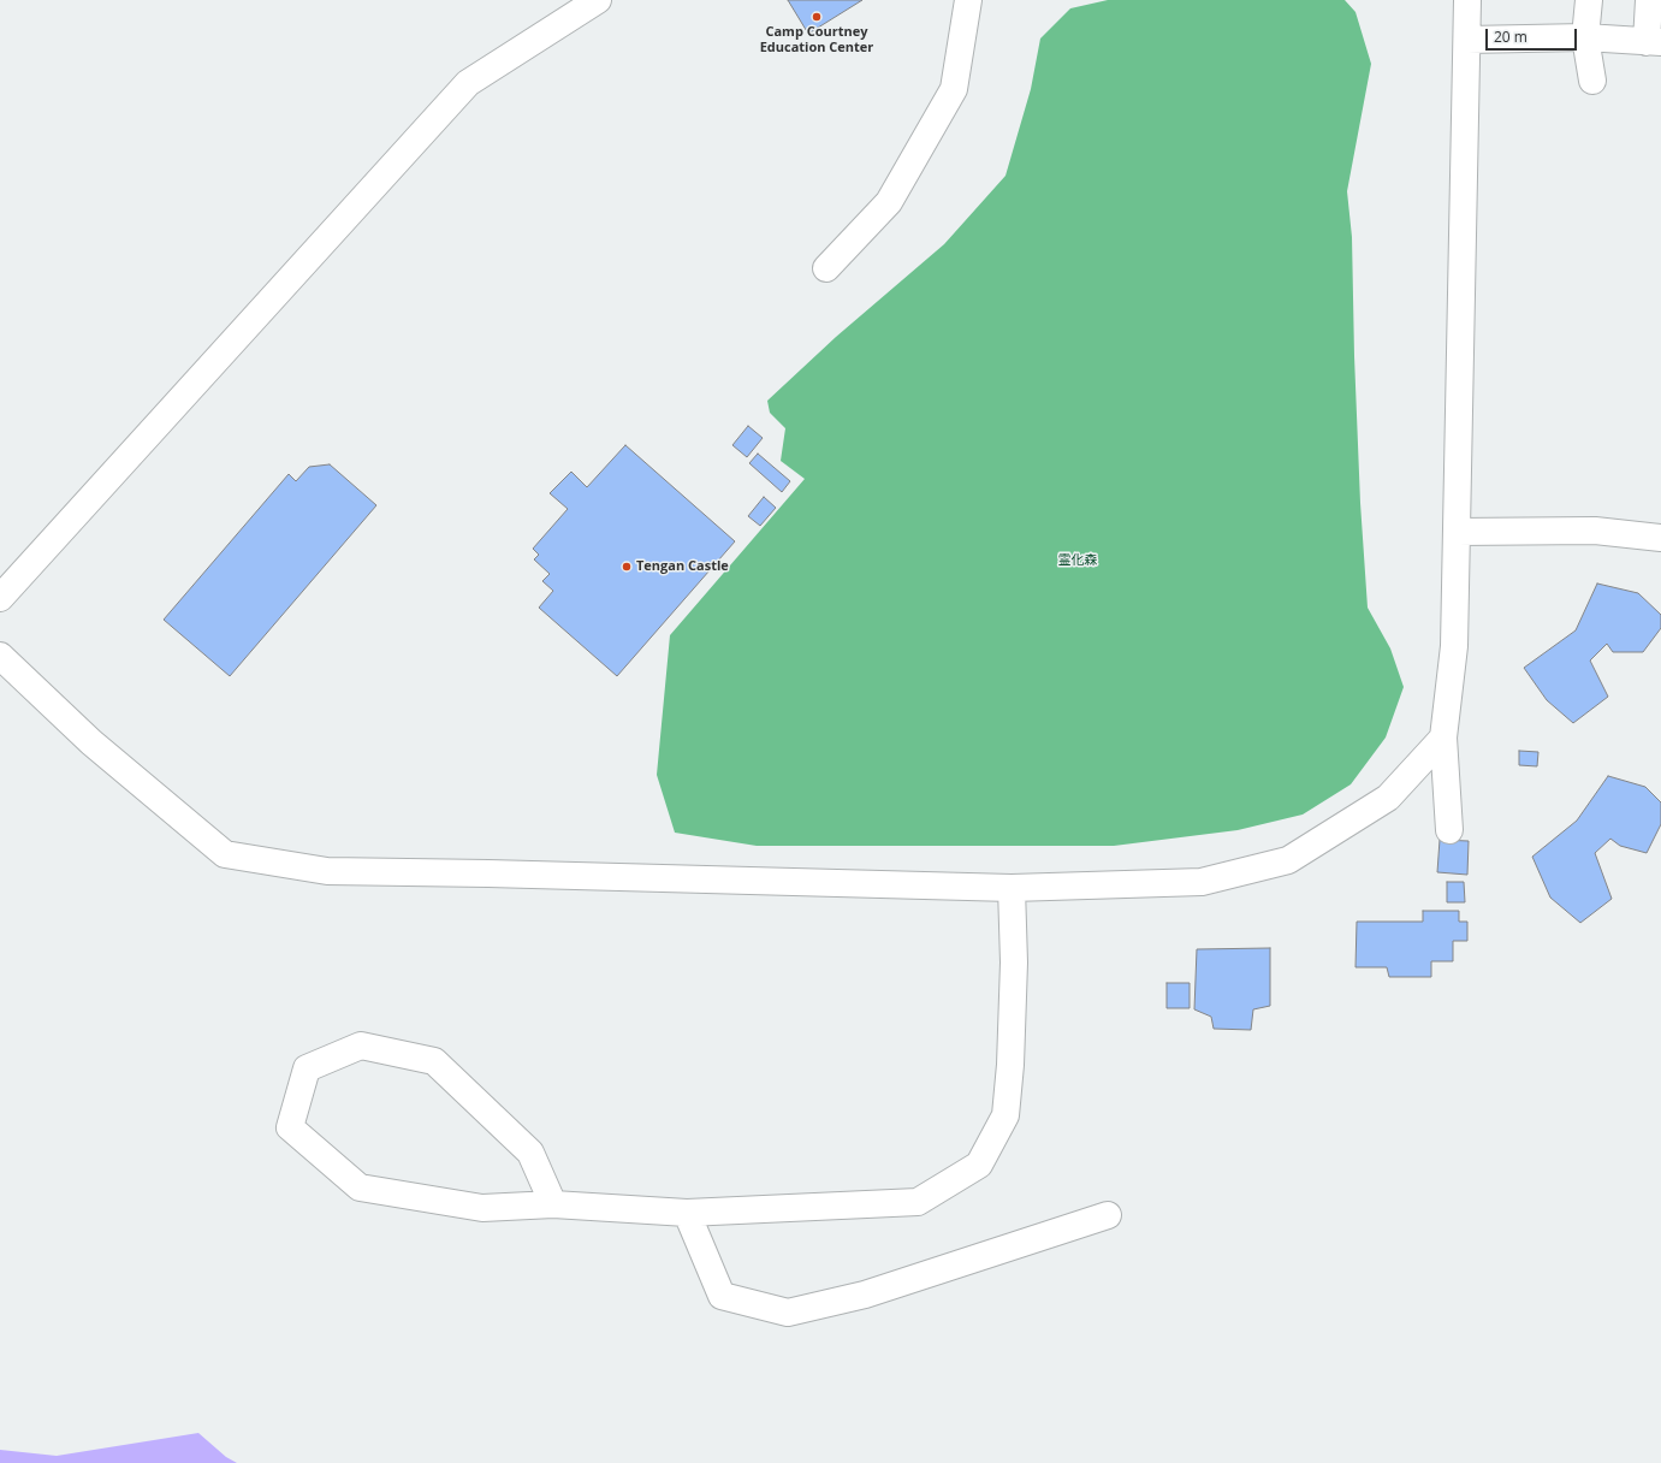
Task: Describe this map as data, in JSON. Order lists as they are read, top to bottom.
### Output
{
  "parks": ["霊化森"],
  "places": ["Camp Courtney Education Center", "Tengan Castle"],
  "scale_bar": "20 m"
}
